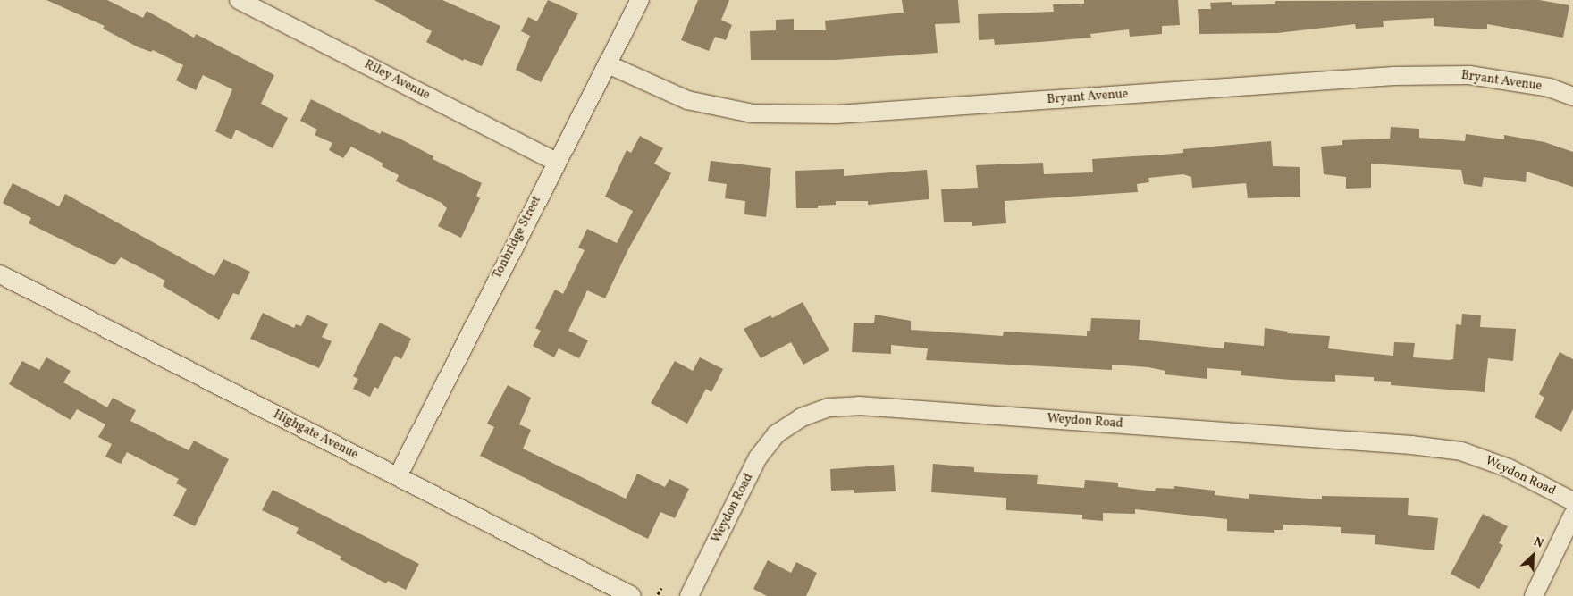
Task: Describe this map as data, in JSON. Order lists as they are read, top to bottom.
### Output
{
  "streets": {
    "street": [
      "Riley Avenue",
      "Bryant Avenue",
      "Tonbridge Street",
      "Weydon Road",
      "Highgate Avenue"
    ]
  },
  "crossings": [
    ["Riley Avenue", "Tonbridge Street"],
    ["Bryant Avenue", "Tonbridge Street"],
    ["Tonbridge Street", "Highgate Avenue"]
  ],
  "north": "top right"
}
